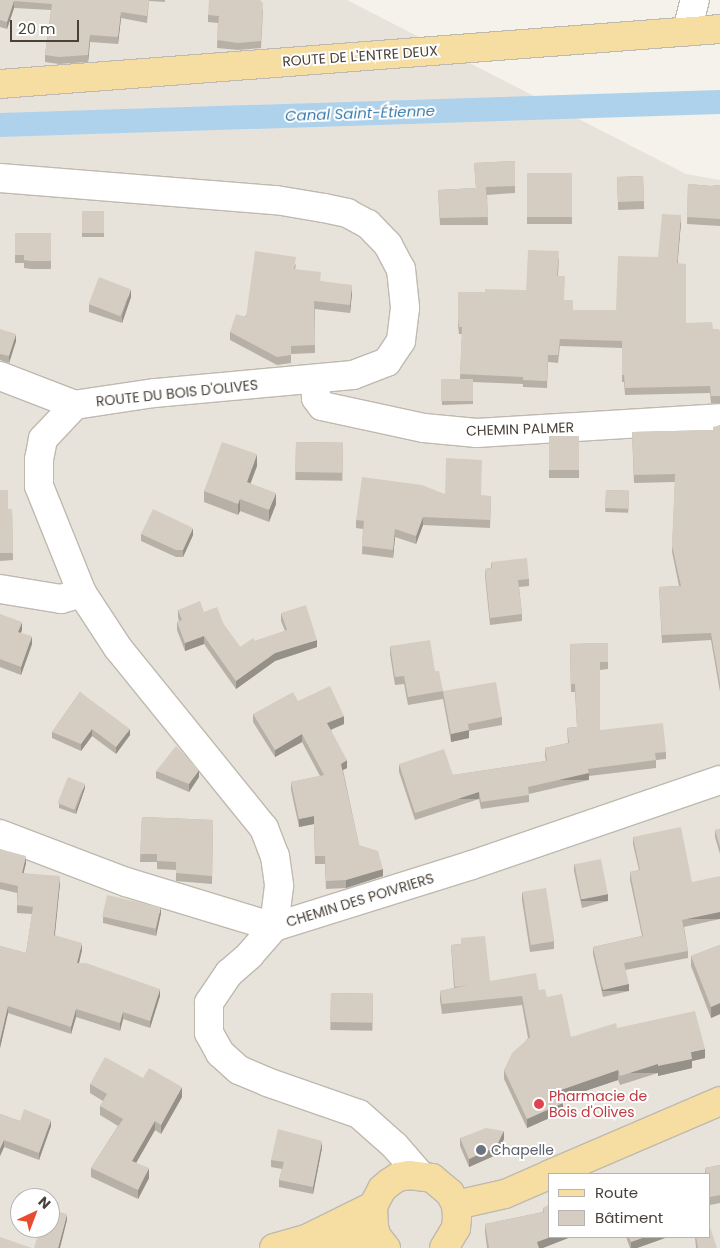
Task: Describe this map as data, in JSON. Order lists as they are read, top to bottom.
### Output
{
  "streets": {
    "main road": ["ROUTE DE L'ENTRE DEUX"],
    "street": ["ROUTE DU BOIS D'OLIVES", "CHEMIN PALMER", "CHEMIN DES POIVRIERS"]
  },
  "crossings": [
    ["ROUTE DU BOIS D'OLIVES", "CHEMIN PALMER"]
  ],
  "water": ["Canal Saint-Étienne"],
  "places": ["Pharmacie de Bois d'Olives", "Chapelle"],
  "legend": ["Route", "Bâtiment"],
  "scale_bar": "20 m",
  "north": "top right"
}
